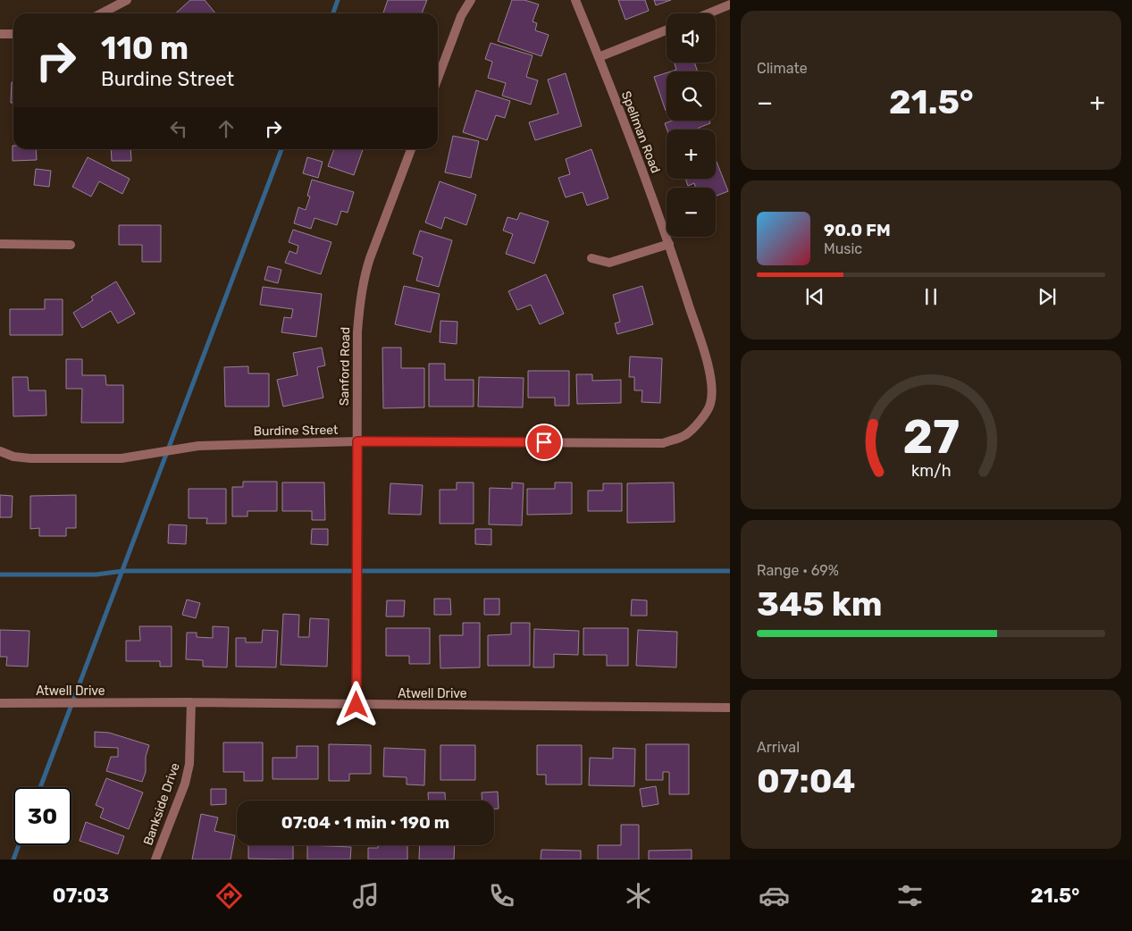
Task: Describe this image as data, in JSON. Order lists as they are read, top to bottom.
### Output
{
  "streets": {
    "street": [
      "Spellman Road",
      "Sanford Road",
      "Burdine Street",
      "Atwell Drive",
      "Bankside Drive"
    ]
  },
  "crossings": [
    ["Spellman Road", "Burdine Street"],
    ["Sanford Road", "Burdine Street"],
    ["Sanford Road", "Atwell Drive"],
    ["Atwell Drive", "Bankside Drive"]
  ],
  "page": {
    "tile": [
      "Climate",
      ["Range · 69%", "345 km"],
      ["Arrival", "07:04"]
    ],
    "map_buttons": ["+", "−"],
    "turn": ["110 m", "Burdine Street"],
    "heat": ["−", "21.5°", "+"],
    "song": ["90.0 FM", "Music"],
    "limit": "30",
    "trip": "07:04 · 1 min · 190 m",
    "tabs": ["07:03", "21.5°"],
    "gauge": ["27", "km/h"]
  }
}
